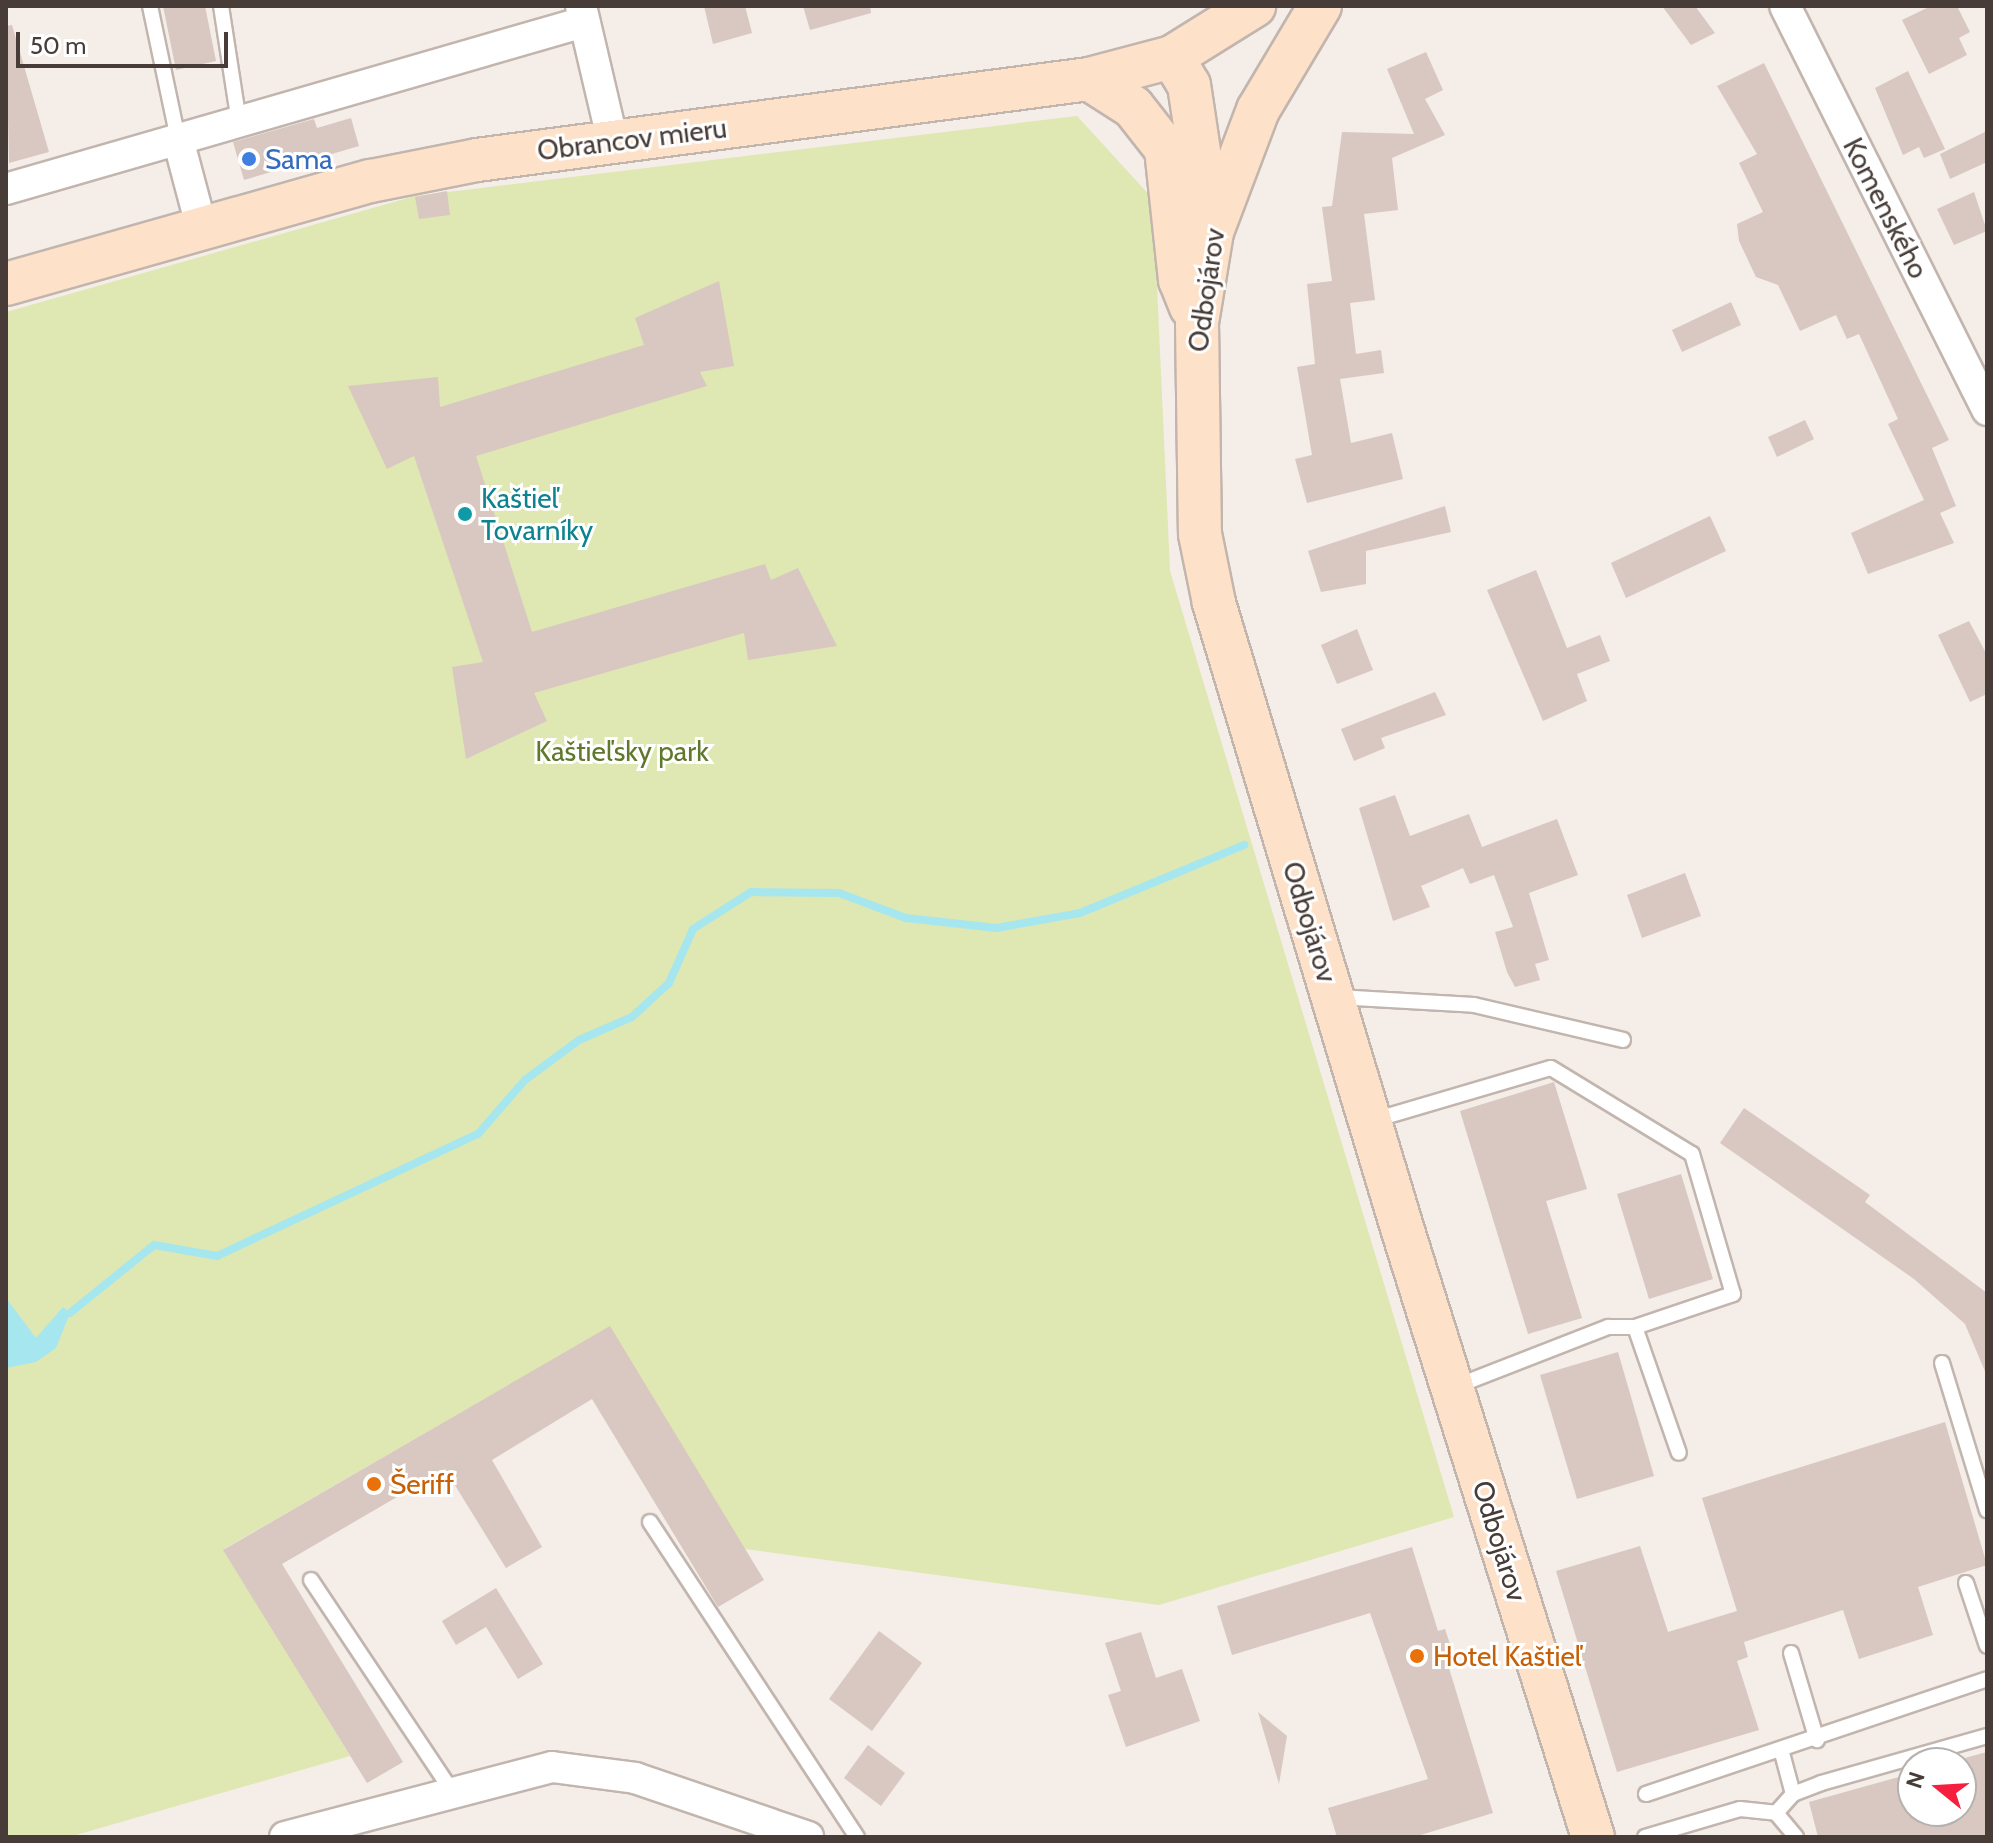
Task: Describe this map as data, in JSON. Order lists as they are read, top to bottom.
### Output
{
  "streets": {
    "main road": ["Obrancov mieru", "Odbojárov"],
    "street": ["Komenského"]
  },
  "parks": ["Kaštieľsky park"],
  "places": [
    "Sama",
    "Kaštieľ Tovarníky",
    "Šeriff",
    "Hotel Kaštieľ"
  ],
  "scale_bar": "50 m",
  "north": "left"
}
